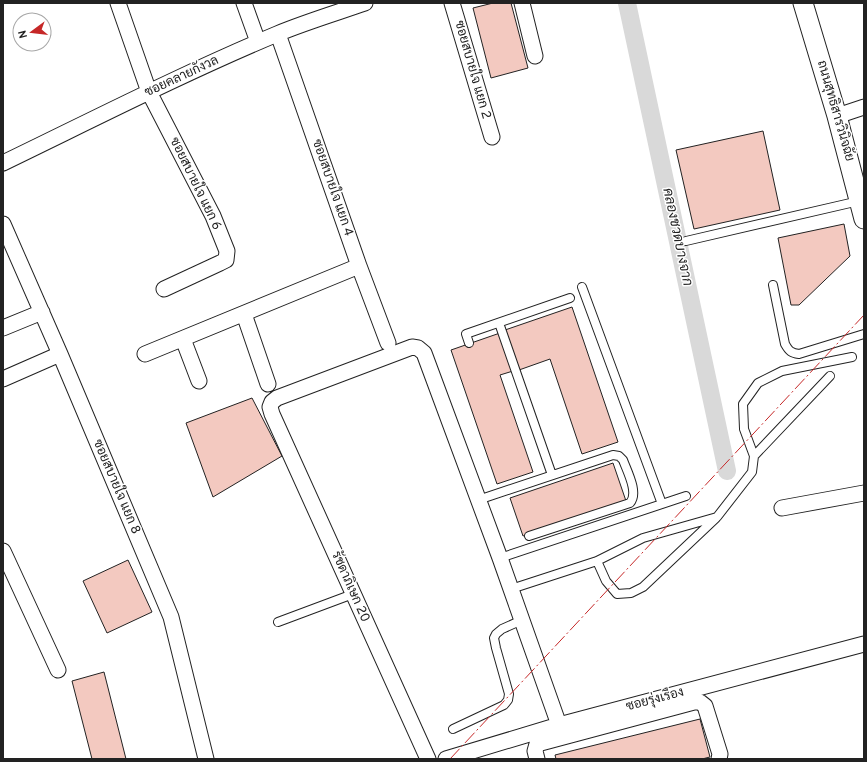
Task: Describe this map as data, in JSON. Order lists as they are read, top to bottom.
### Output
{
  "streets": {
    "street": [
      "ซอยสบายใจ แยก 2",
      "ซอยคลายกังวล",
      "ถนนสุทธิสารวินิจฉัย",
      "ซอยสบายใจ แยก 6",
      "ซอยสบายใจ แยก 4",
      "ซอยสบายใจ แยก 8",
      "รัชดาภิเษก 20",
      "ซอยรุ่งเรือง"
    ]
  },
  "crossings": [
    ["ซอยคลายกังวล", "ซอยสบายใจ แยก 6"],
    ["ซอยคลายกังวล", "ซอยสบายใจ แยก 4"]
  ],
  "water": ["คลองชวดบางจาก"],
  "north": "left"
}
